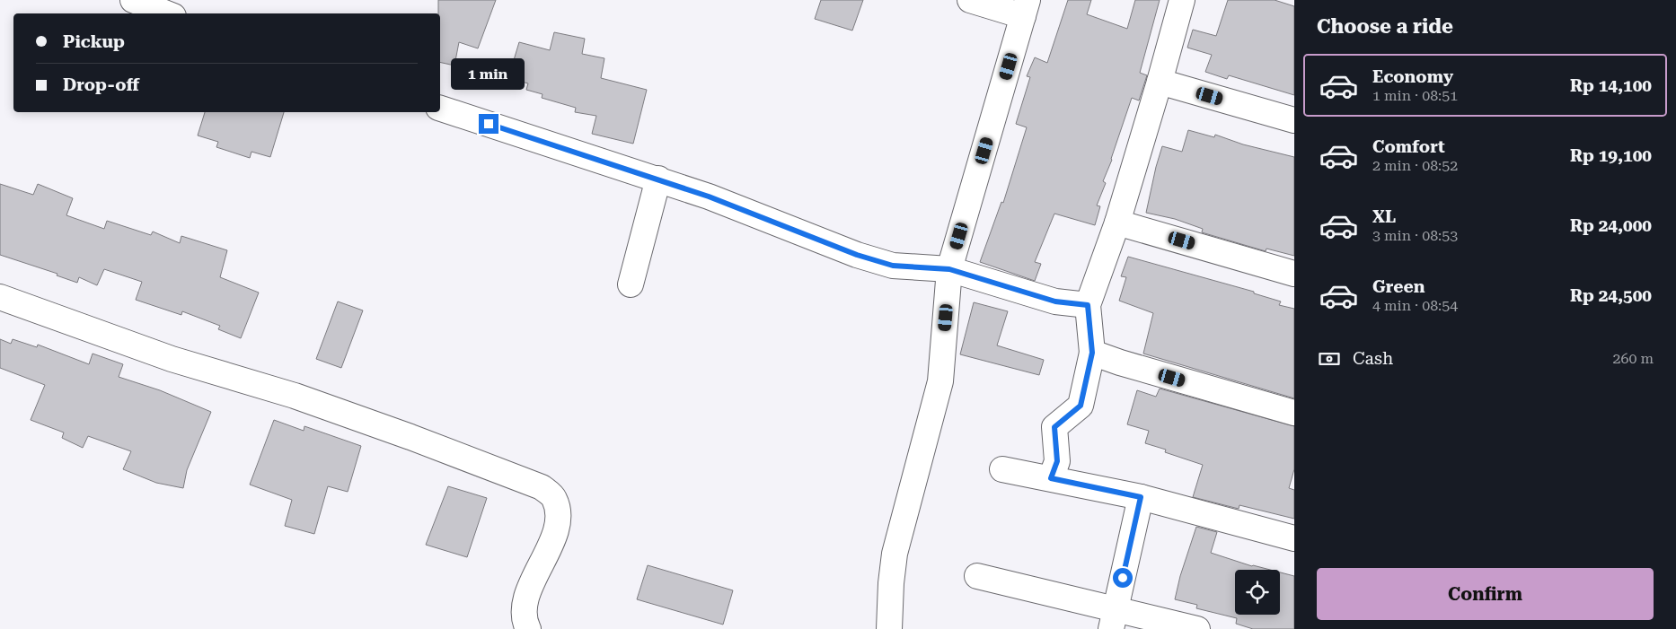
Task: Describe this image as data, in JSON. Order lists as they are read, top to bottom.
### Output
{
  "page": {
    "heading": "Choose a ride",
    "banner": ["Pickup", "Drop-off"],
    "list": [
      {
        "name": "Economy",
        "note": "1 min · 08:51",
        "value": "Rp 14,100"
      },
      {
        "name": "Comfort",
        "note": "2 min · 08:52",
        "value": "Rp 19,100"
      },
      {
        "name": "XL",
        "note": "3 min · 08:53",
        "value": "Rp 24,000"
      },
      {
        "name": "Green",
        "note": "4 min · 08:54",
        "value": "Rp 24,500"
      }
    ],
    "bubble": "1 min",
    "pay": ["Cash", "260 m"],
    "buttons": "Confirm"
  }
}
